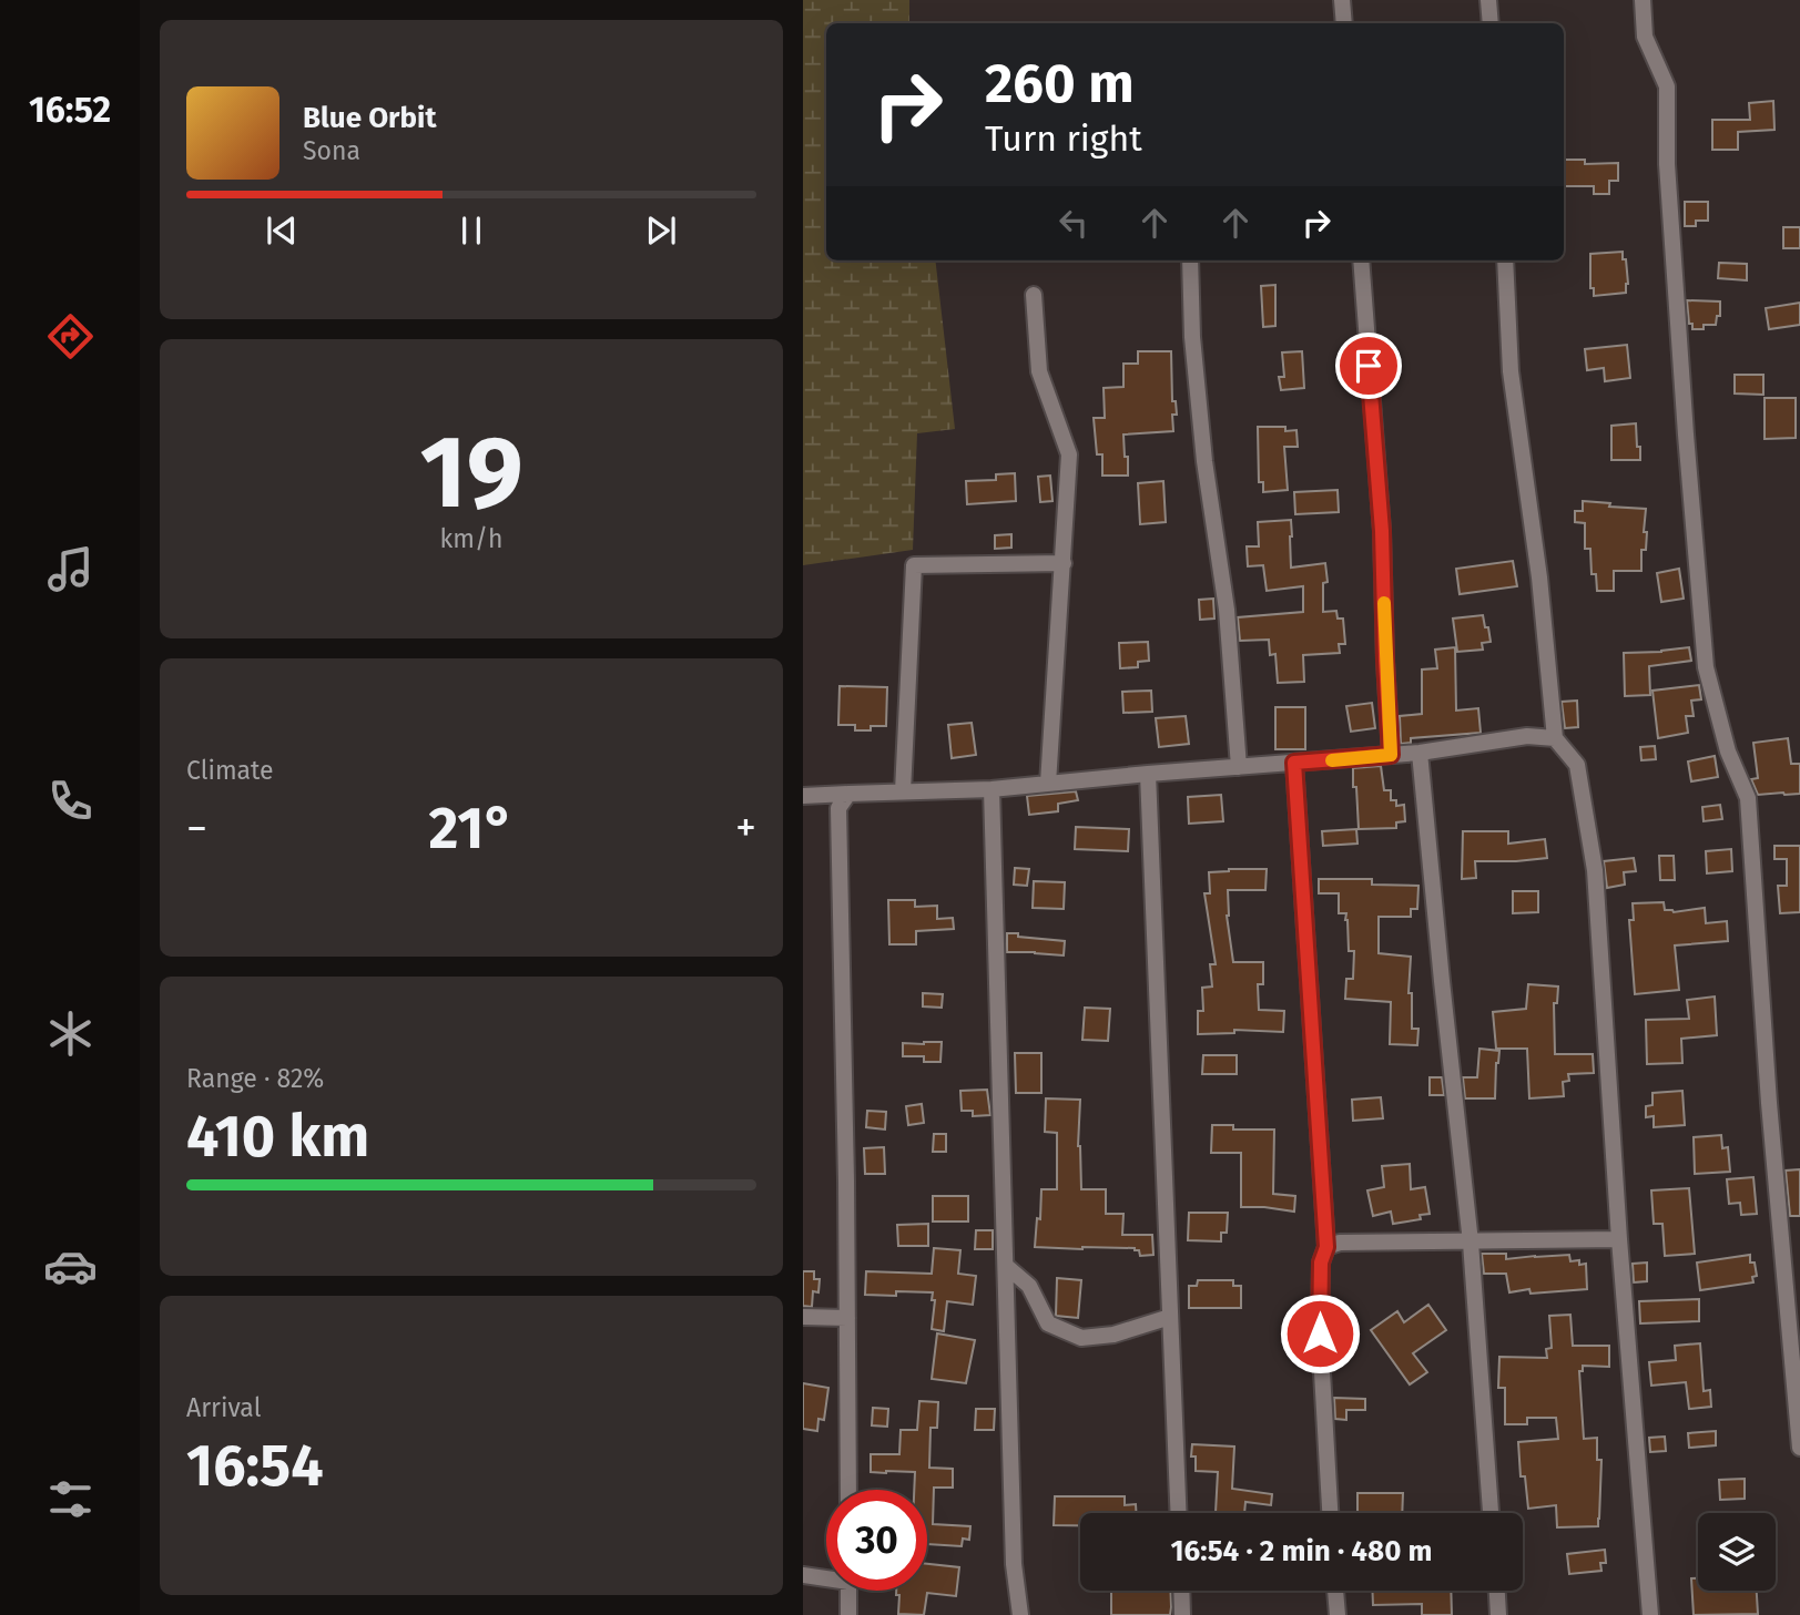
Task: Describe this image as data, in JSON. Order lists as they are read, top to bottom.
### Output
{
  "page": {
    "tabs": "16:52",
    "turn": ["260 m", "Turn right"],
    "song": ["Blue Orbit", "Sona"],
    "tile": [
      ["19", "km/h"],
      "Climate",
      ["Range · 82%", "410 km"],
      ["Arrival", "16:54"]
    ],
    "heat": ["−", "21°", "+"],
    "limit": "30",
    "trip": "16:54 · 2 min · 480 m"
  }
}
